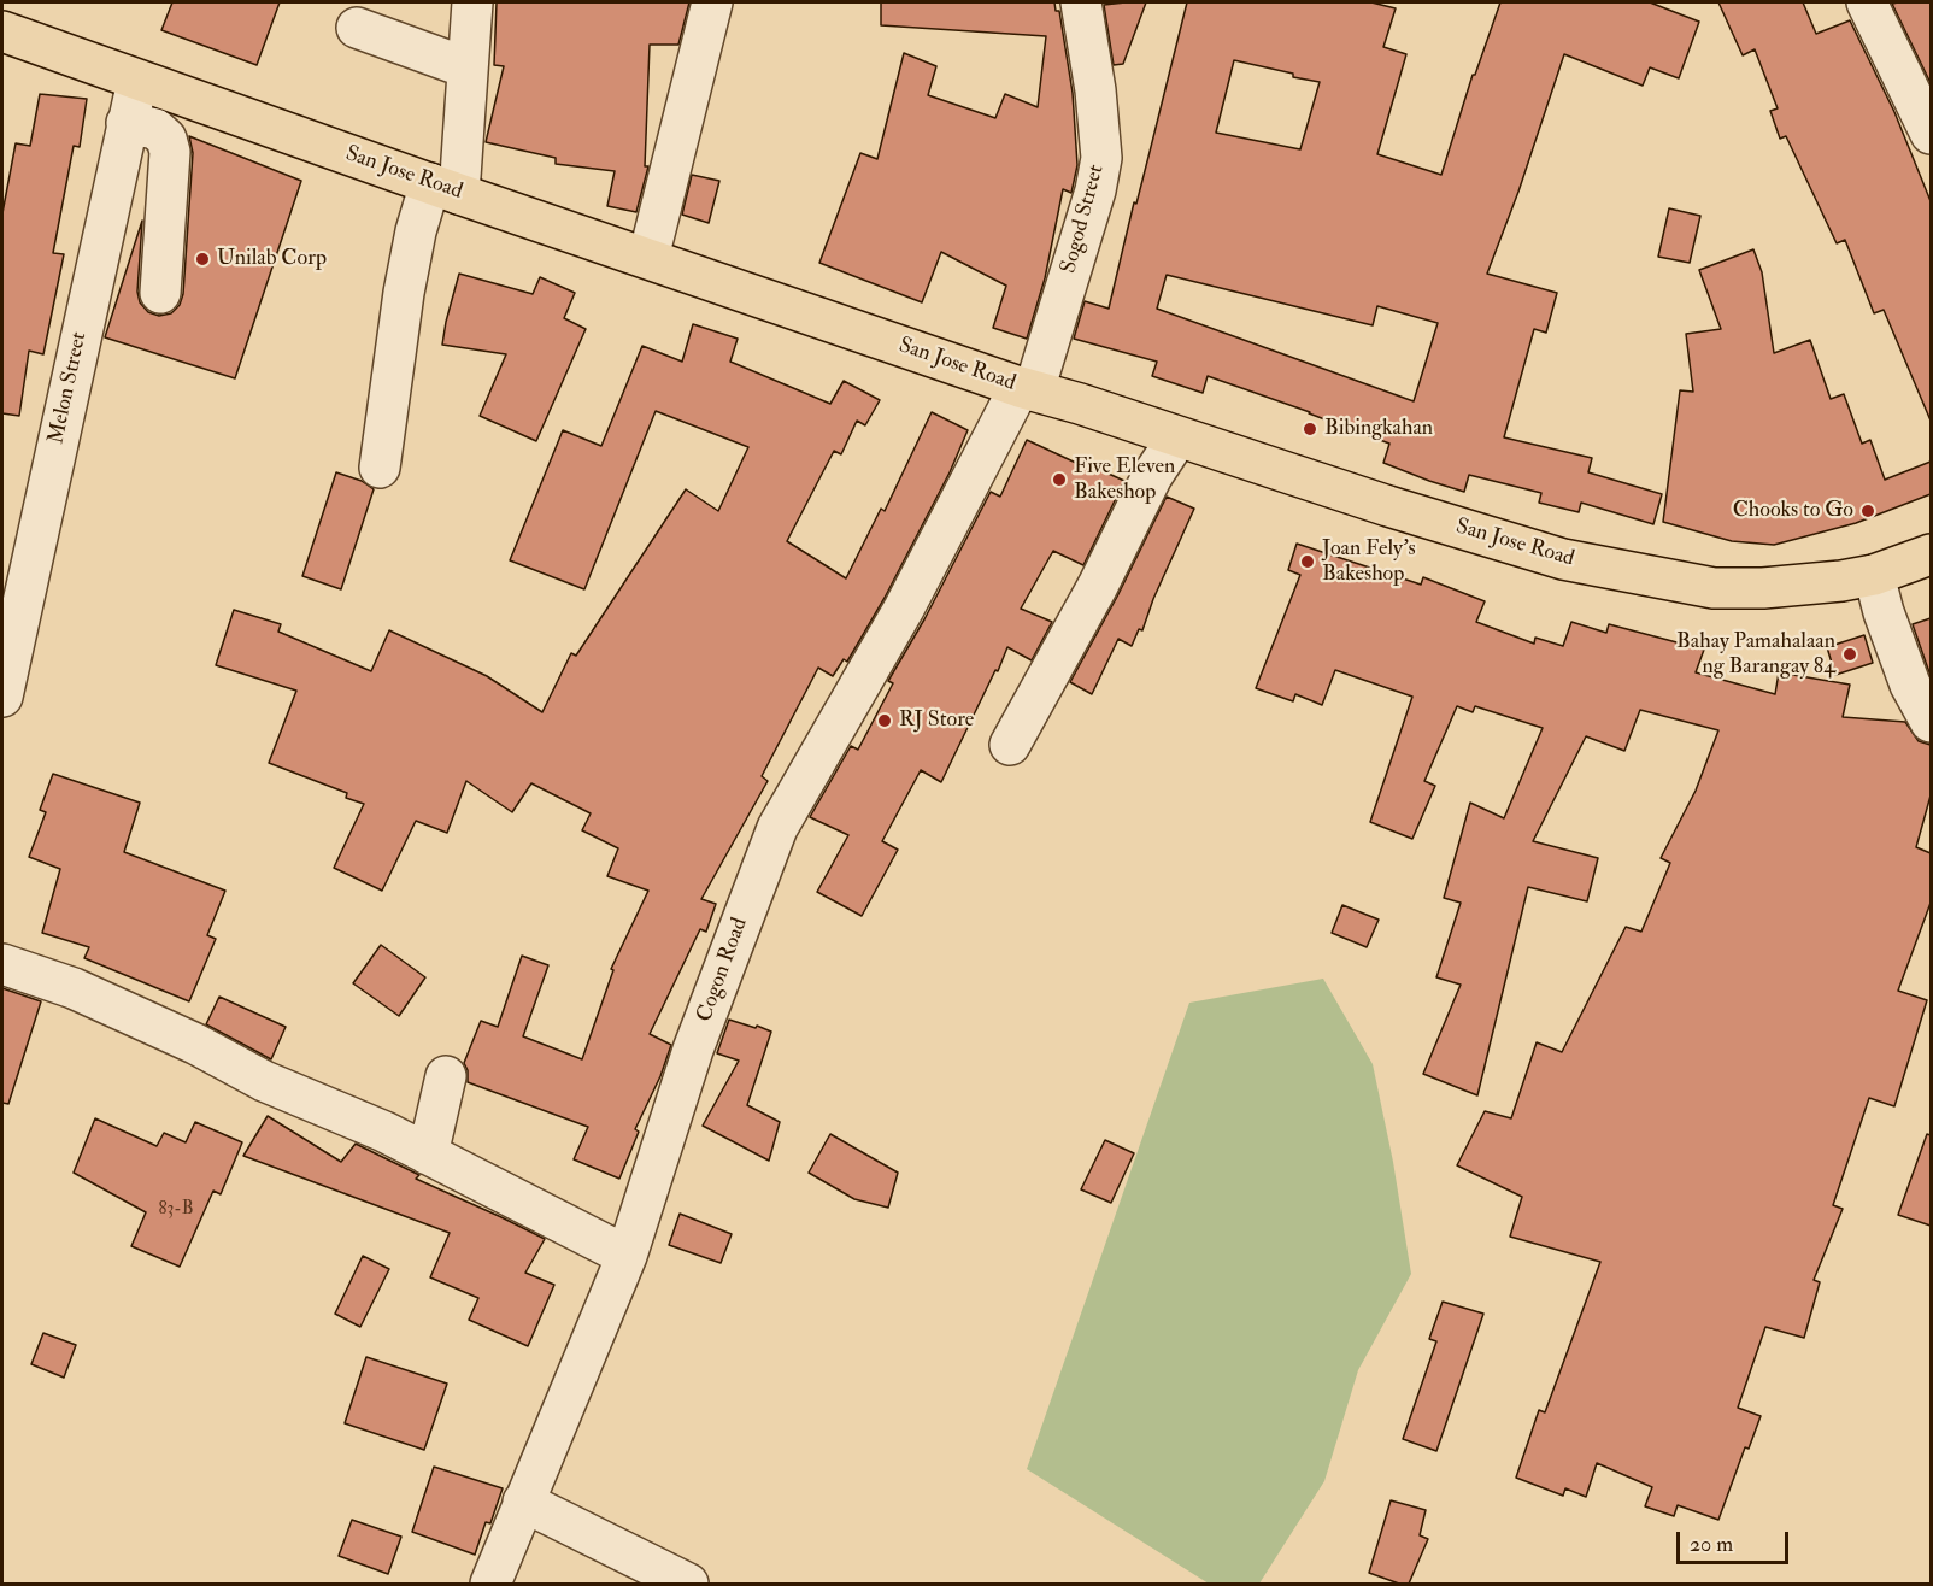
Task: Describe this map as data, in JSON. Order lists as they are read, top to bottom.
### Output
{
  "streets": {
    "main road": ["San Jose Road"],
    "street": ["Sogod Street", "Melon Street", "Cogon Road"]
  },
  "crossings": [
    ["San Jose Road", "Sogod Street"],
    ["San Jose Road", "Melon Street"],
    ["San Jose Road", "Cogon Road"],
    ["Sogod Street", "Cogon Road"]
  ],
  "places": [
    "Unilab Corp",
    "Bibingkahan",
    "Five Eleven Bakeshop",
    "Chooks to Go",
    "Joan Fely's Bakeshop",
    "Bahay Pamahalaan ng Barangay 84",
    "RJ Store"
  ],
  "house_numbers": ["83-B"],
  "scale_bar": "20 m"
}
